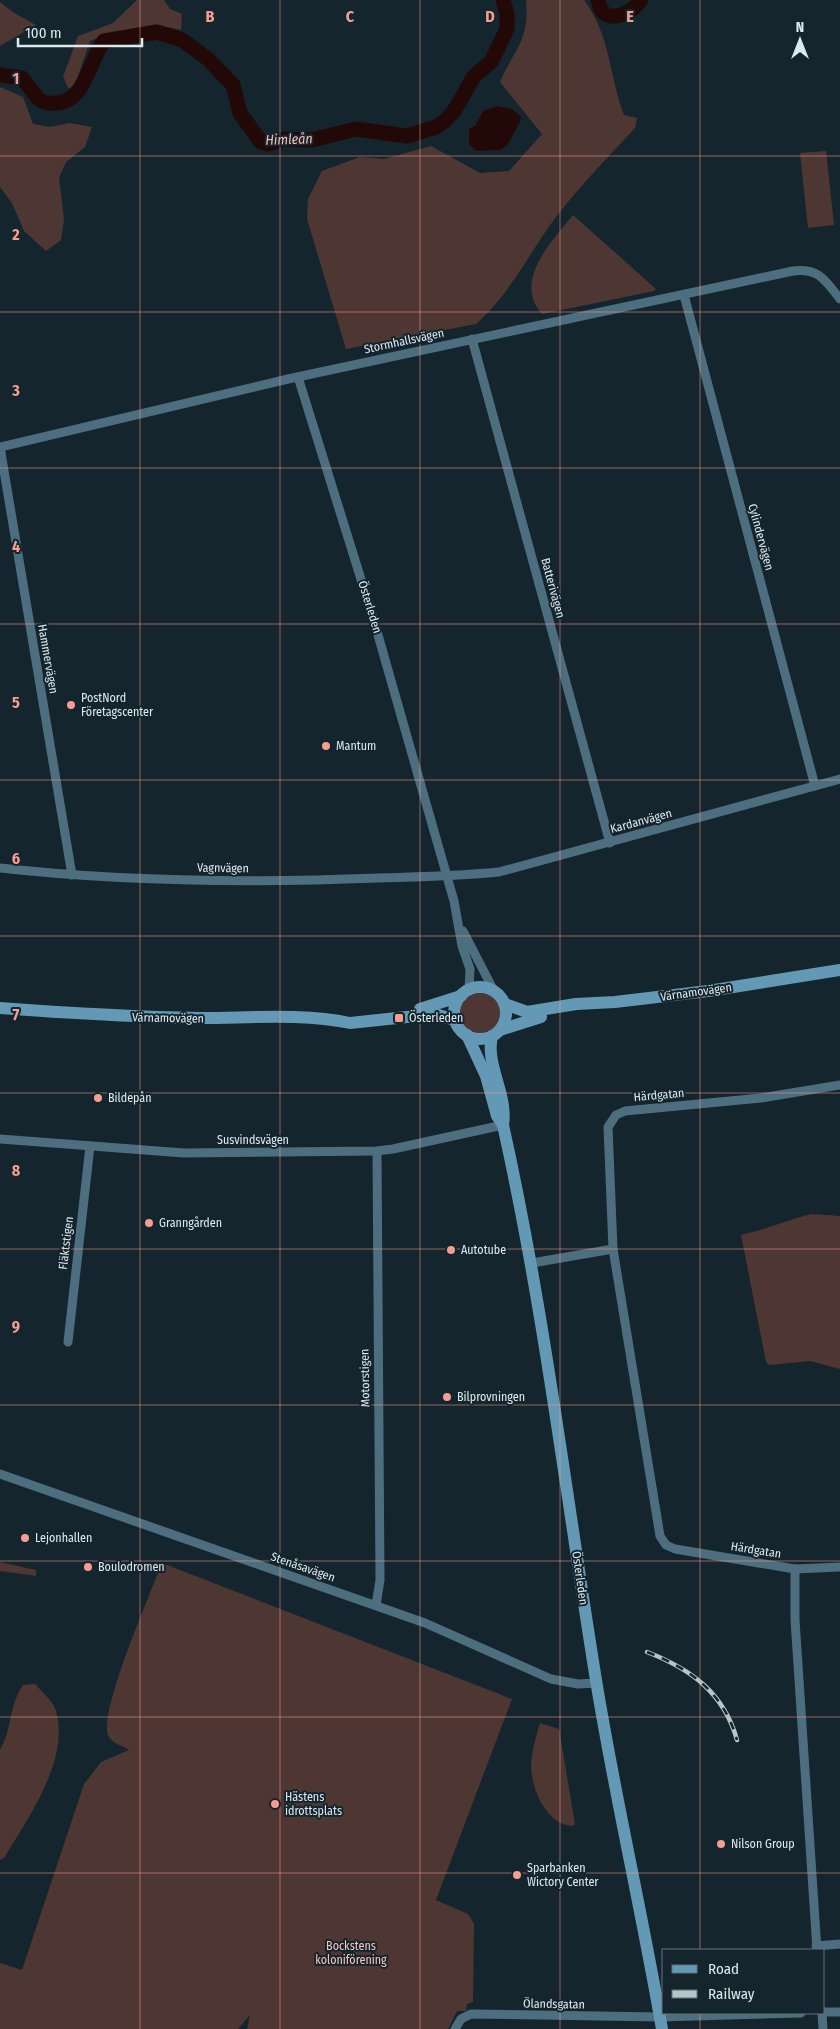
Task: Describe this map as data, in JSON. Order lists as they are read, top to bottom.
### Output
{
  "streets": {
    "main road": ["Österleden", "Värnamovägen"],
    "street": [
      "Stormhallsvägen",
      "Cylindervägen",
      "Batterivägen",
      "Hammervägen",
      "Kardanvägen",
      "Vagnvägen",
      "Härdgatan",
      "Susvindsvägen",
      "Fläktstigen",
      "Motorstigen",
      "Stenåsavägen",
      "Ölandsgatan"
    ]
  },
  "crossings": [
    ["Stormhallsvägen", "Cylindervägen"],
    ["Stormhallsvägen", "Batterivägen"],
    ["Stormhallsvägen", "Österleden"],
    ["Stormhallsvägen", "Hammervägen"],
    ["Cylindervägen", "Kardanvägen"],
    ["Batterivägen", "Kardanvägen"],
    ["Österleden", "Kardanvägen"],
    ["Österleden", "Vagnvägen"],
    ["Österleden", "Värnamovägen"],
    ["Österleden", "Susvindsvägen"],
    ["Österleden", "Stenåsavägen"],
    ["Österleden", "Ölandsgatan"],
    ["Hammervägen", "Vagnvägen"],
    ["Kardanvägen", "Vagnvägen"],
    ["Susvindsvägen", "Fläktstigen"],
    ["Susvindsvägen", "Motorstigen"],
    ["Motorstigen", "Stenåsavägen"]
  ],
  "water": ["Himleån"],
  "parks": ["Bockstens koloniförening"],
  "places": {
    "other": [
      "PostNord Företagscenter",
      "Mantum",
      "Bildepån",
      "Granngården",
      "Autotube",
      "Bilprovningen",
      "Lejonhallen",
      "Boulodromen",
      "Hästens idrottsplats",
      "Nilson Group",
      "Sparbanken Wictory Center"
    ],
    "transit": ["Österleden"]
  },
  "legend": ["Road", "Railway"],
  "scale_bar": "100 m",
  "north": "top",
  "grid": {
    "columns": [
      "B",
      "C",
      "D",
      "E"
    ],
    "rows": [
      "1",
      "2",
      "3",
      "4",
      "5",
      "6",
      "7",
      "8",
      "9"
    ]
  }
}
